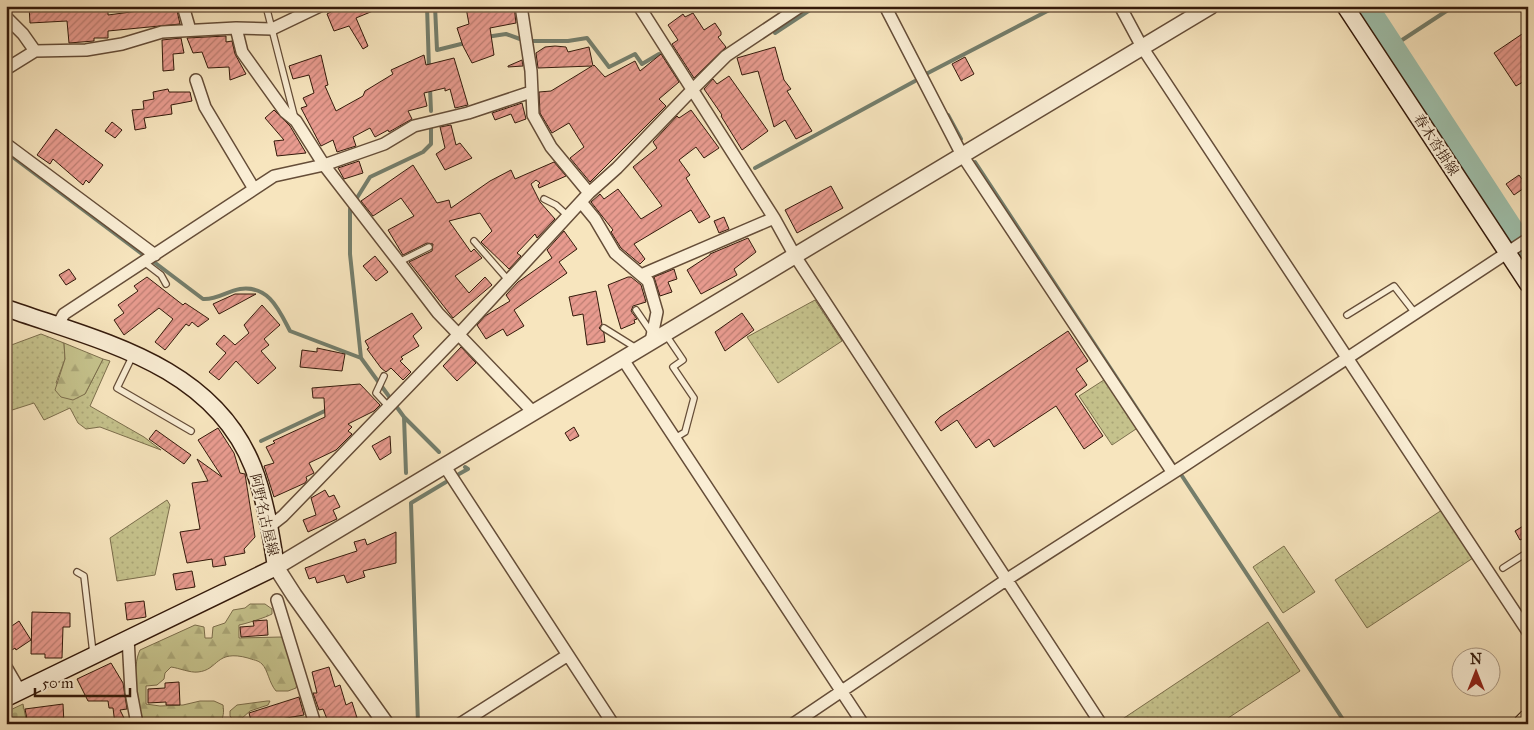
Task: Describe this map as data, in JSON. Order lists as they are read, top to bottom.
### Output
{
  "streets": {
    "main road": ["春木沓掛線", "阿野名古屋線"]
  },
  "scale_bar": "50 m",
  "north": "top"
}
